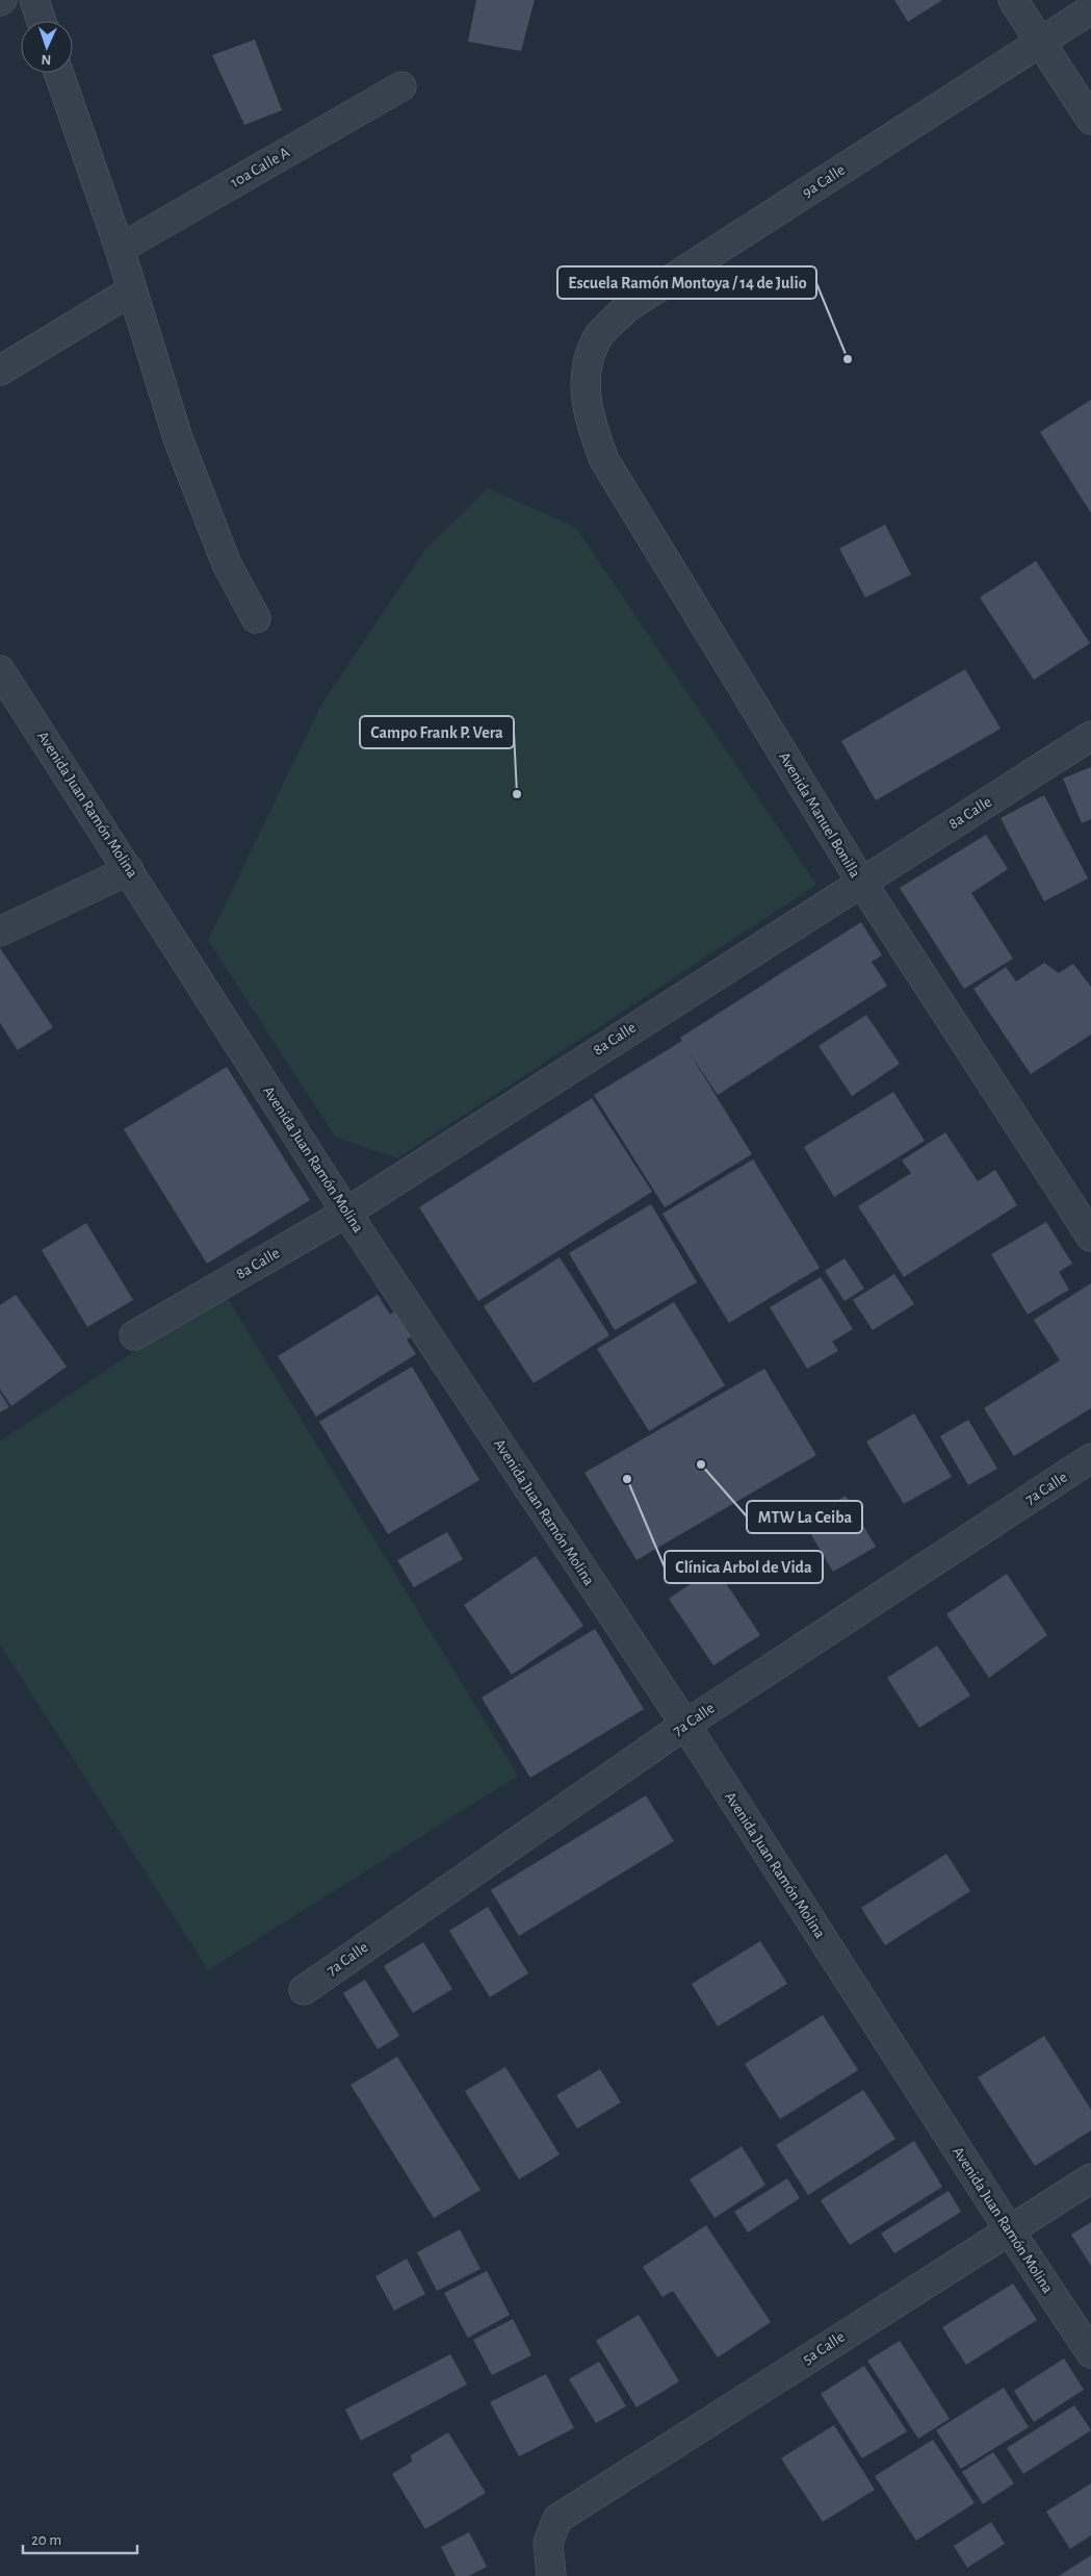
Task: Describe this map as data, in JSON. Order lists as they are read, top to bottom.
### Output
{
  "streets": {
    "street": [
      "10a Calle A",
      "9a Calle",
      "Avenida Juan Ramón Molina",
      "8a Calle",
      "Avenida Manuel Bonilla",
      "7a Calle",
      "5a Calle"
    ]
  },
  "crossings": [
    ["9a Calle", "Avenida Manuel Bonilla"],
    ["Avenida Juan Ramón Molina", "8a Calle"],
    ["Avenida Juan Ramón Molina", "7a Calle"],
    ["Avenida Juan Ramón Molina", "5a Calle"],
    ["8a Calle", "Avenida Manuel Bonilla"]
  ],
  "places": [
    "Escuela Ramón Montoya / 14 de Julio",
    "Campo Frank P. Vera",
    "MTW La Ceiba",
    "Clínica Arbol de Vida"
  ],
  "scale_bar": "20 m",
  "north": "bottom"
}
